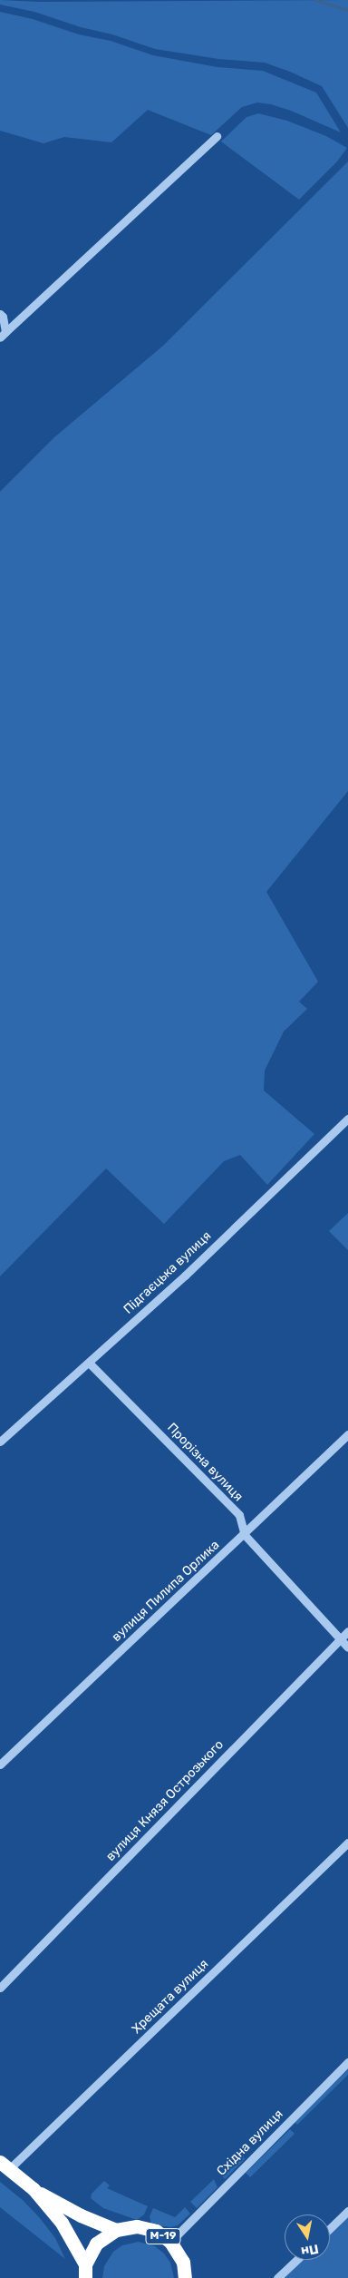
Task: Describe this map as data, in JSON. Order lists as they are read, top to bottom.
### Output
{
  "streets": {
    "highway": ["М-19"],
    "street": [
      "Підгаєцька вулиця",
      "Прорізна вулиця",
      "вулиця Пилипа Орлика",
      "вулиця Князя Острозького",
      "Хрещата вулиця",
      "Східна вулиця"
    ]
  },
  "crossings": [
    ["Підгаєцька вулиця", "Прорізна вулиця"],
    ["Прорізна вулиця", "вулиця Пилипа Орлика"],
    ["Прорізна вулиця", "вулиця Князя Острозького"],
    ["Хрещата вулиця", "М-19"],
    ["Східна вулиця", "М-19"]
  ],
  "north": "bottom"
}
